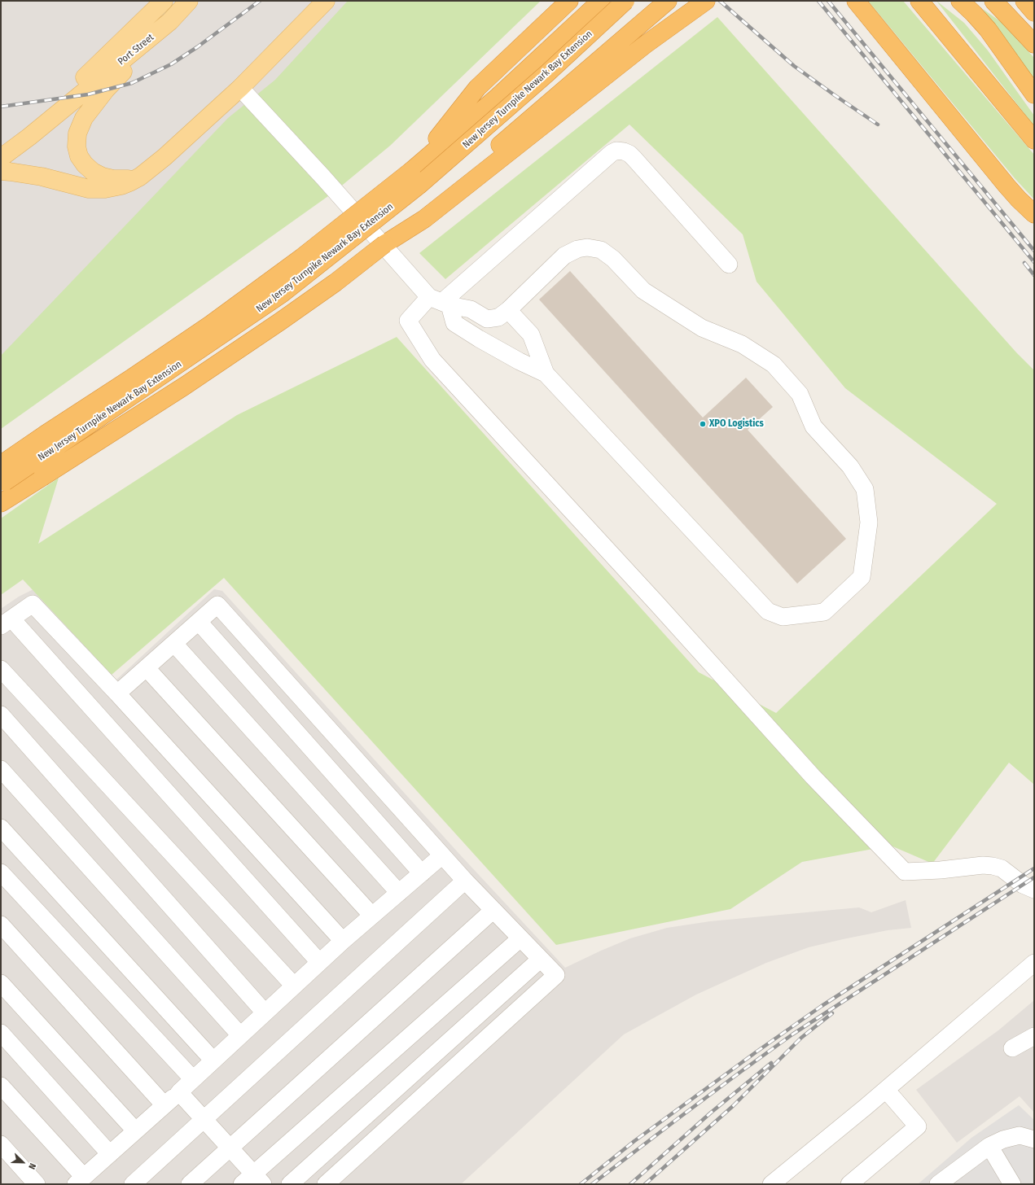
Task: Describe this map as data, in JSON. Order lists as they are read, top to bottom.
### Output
{
  "streets": {
    "highway": ["New Jersey Turnpike Newark Bay Extension"],
    "main road": ["Port Street"]
  },
  "places": ["XPO Logistics"],
  "north": "bottom right"
}
